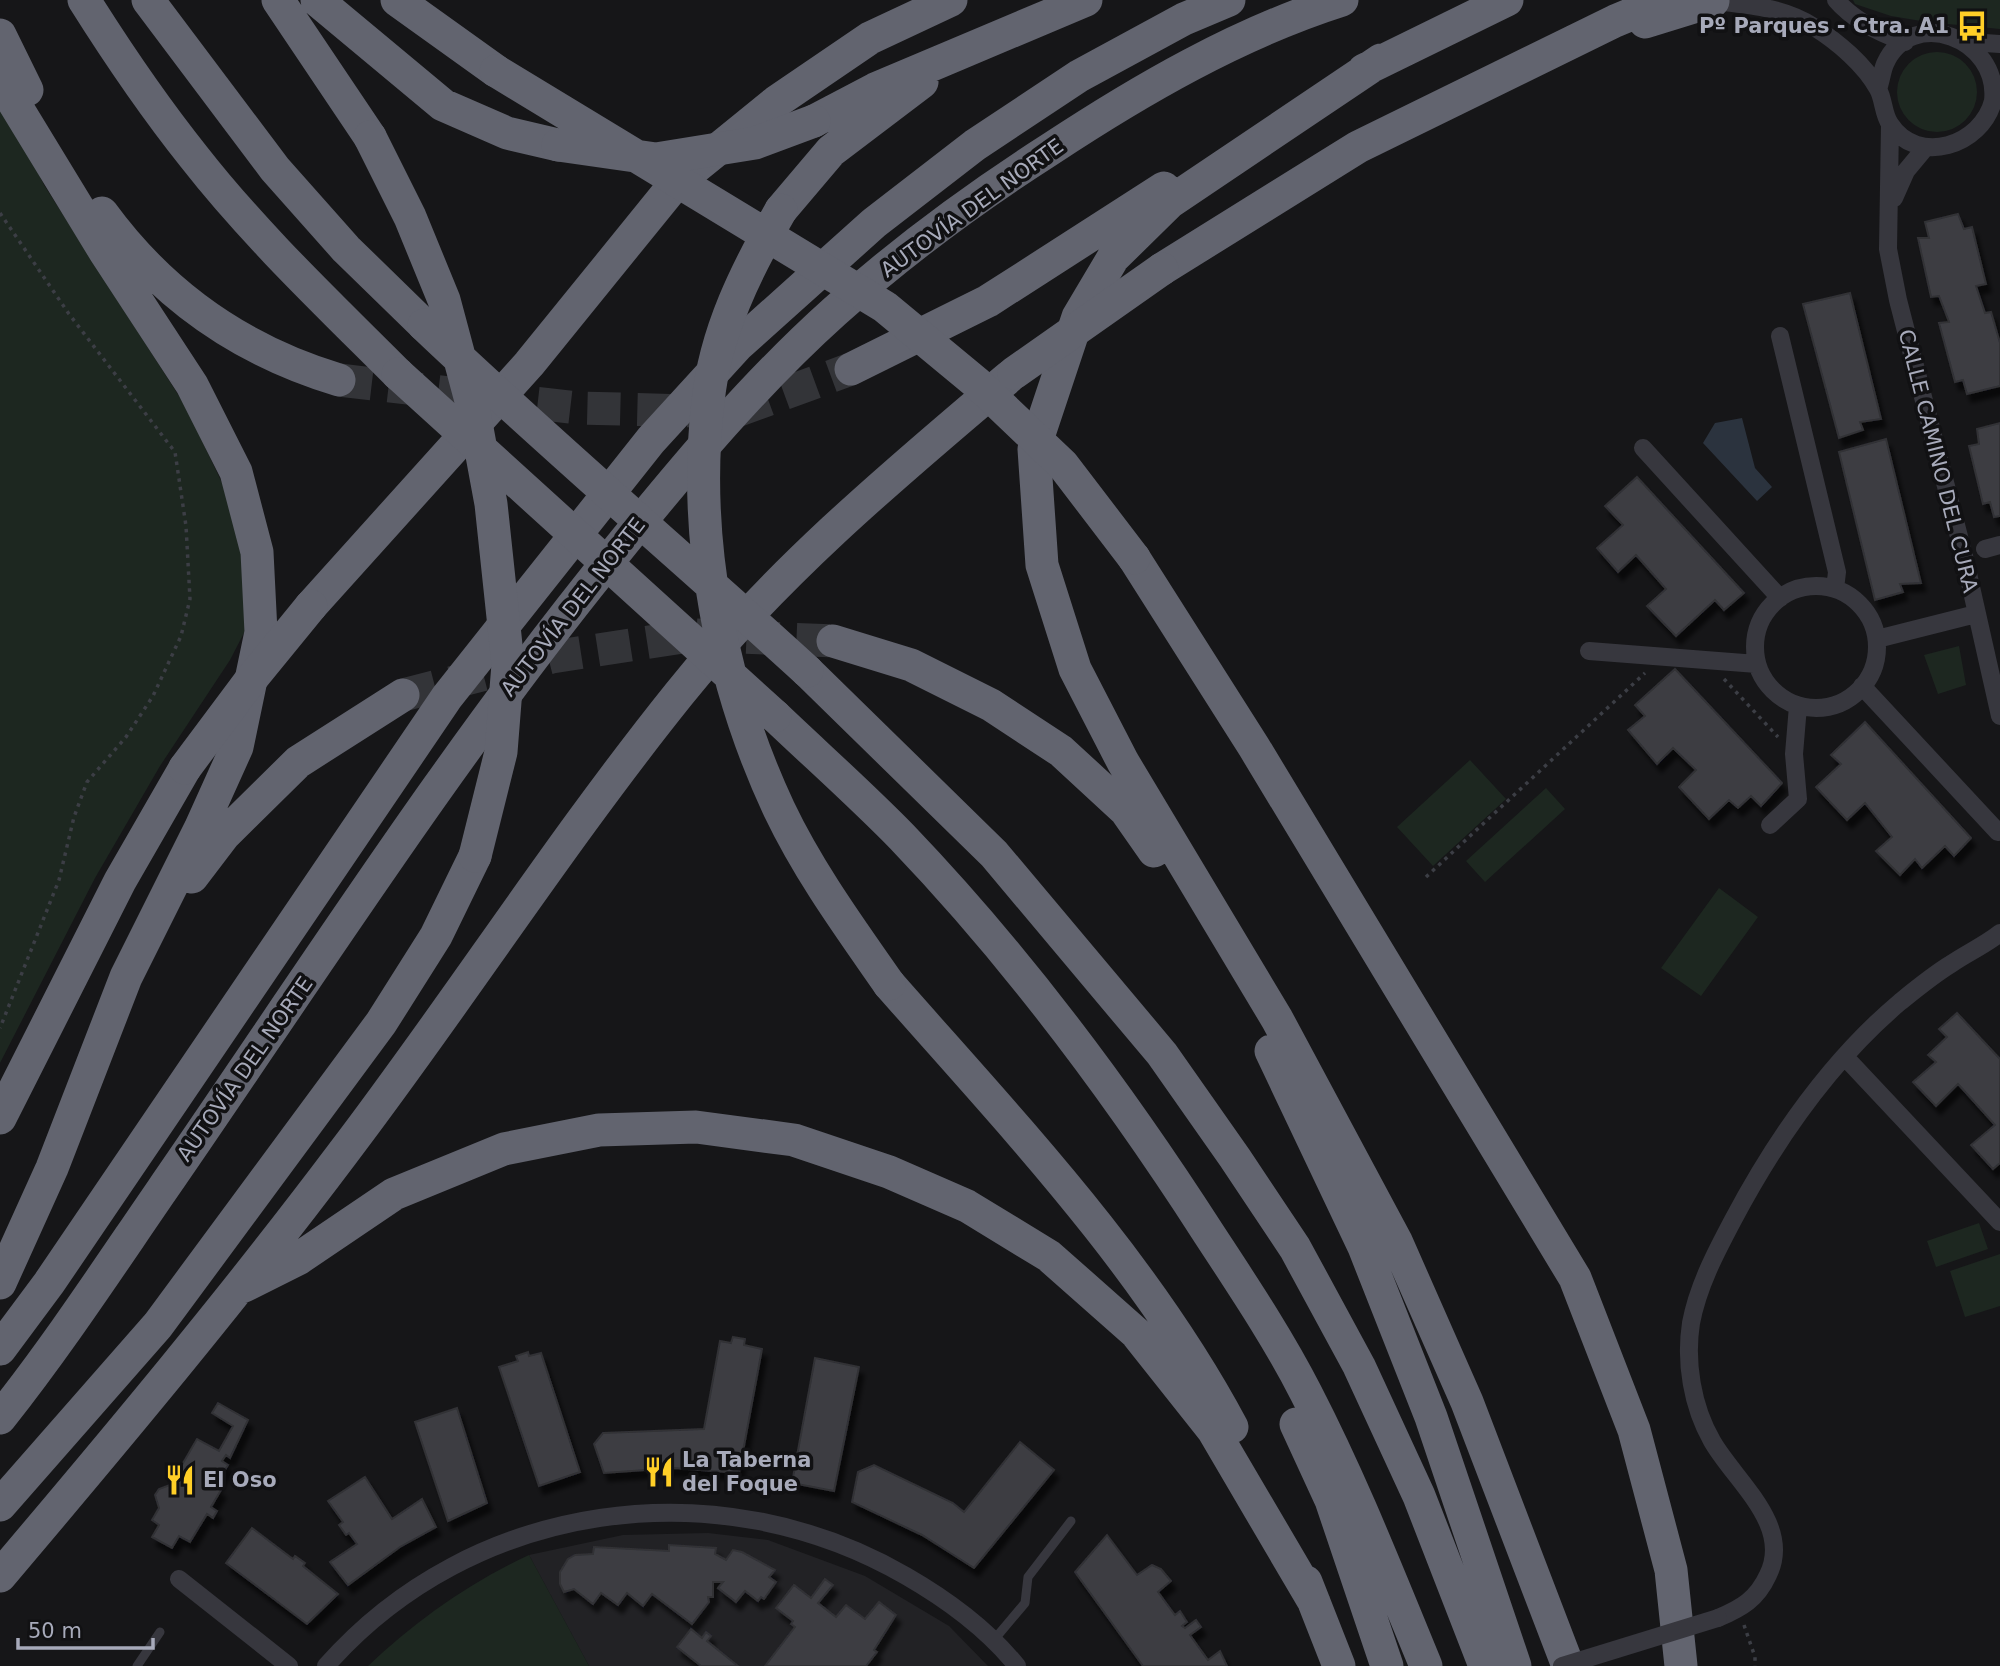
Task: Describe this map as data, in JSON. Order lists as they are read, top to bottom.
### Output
{
  "streets": {
    "highway": ["AUTOVÍA DEL NORTE"],
    "street": ["CALLE CAMINO DEL CURA"]
  },
  "places": {
    "bus stop": ["Pº Parques - Ctra. A1"],
    "restaurant": ["La Taberna del Foque", "El Oso"]
  },
  "scale_bar": "50 m"
}
